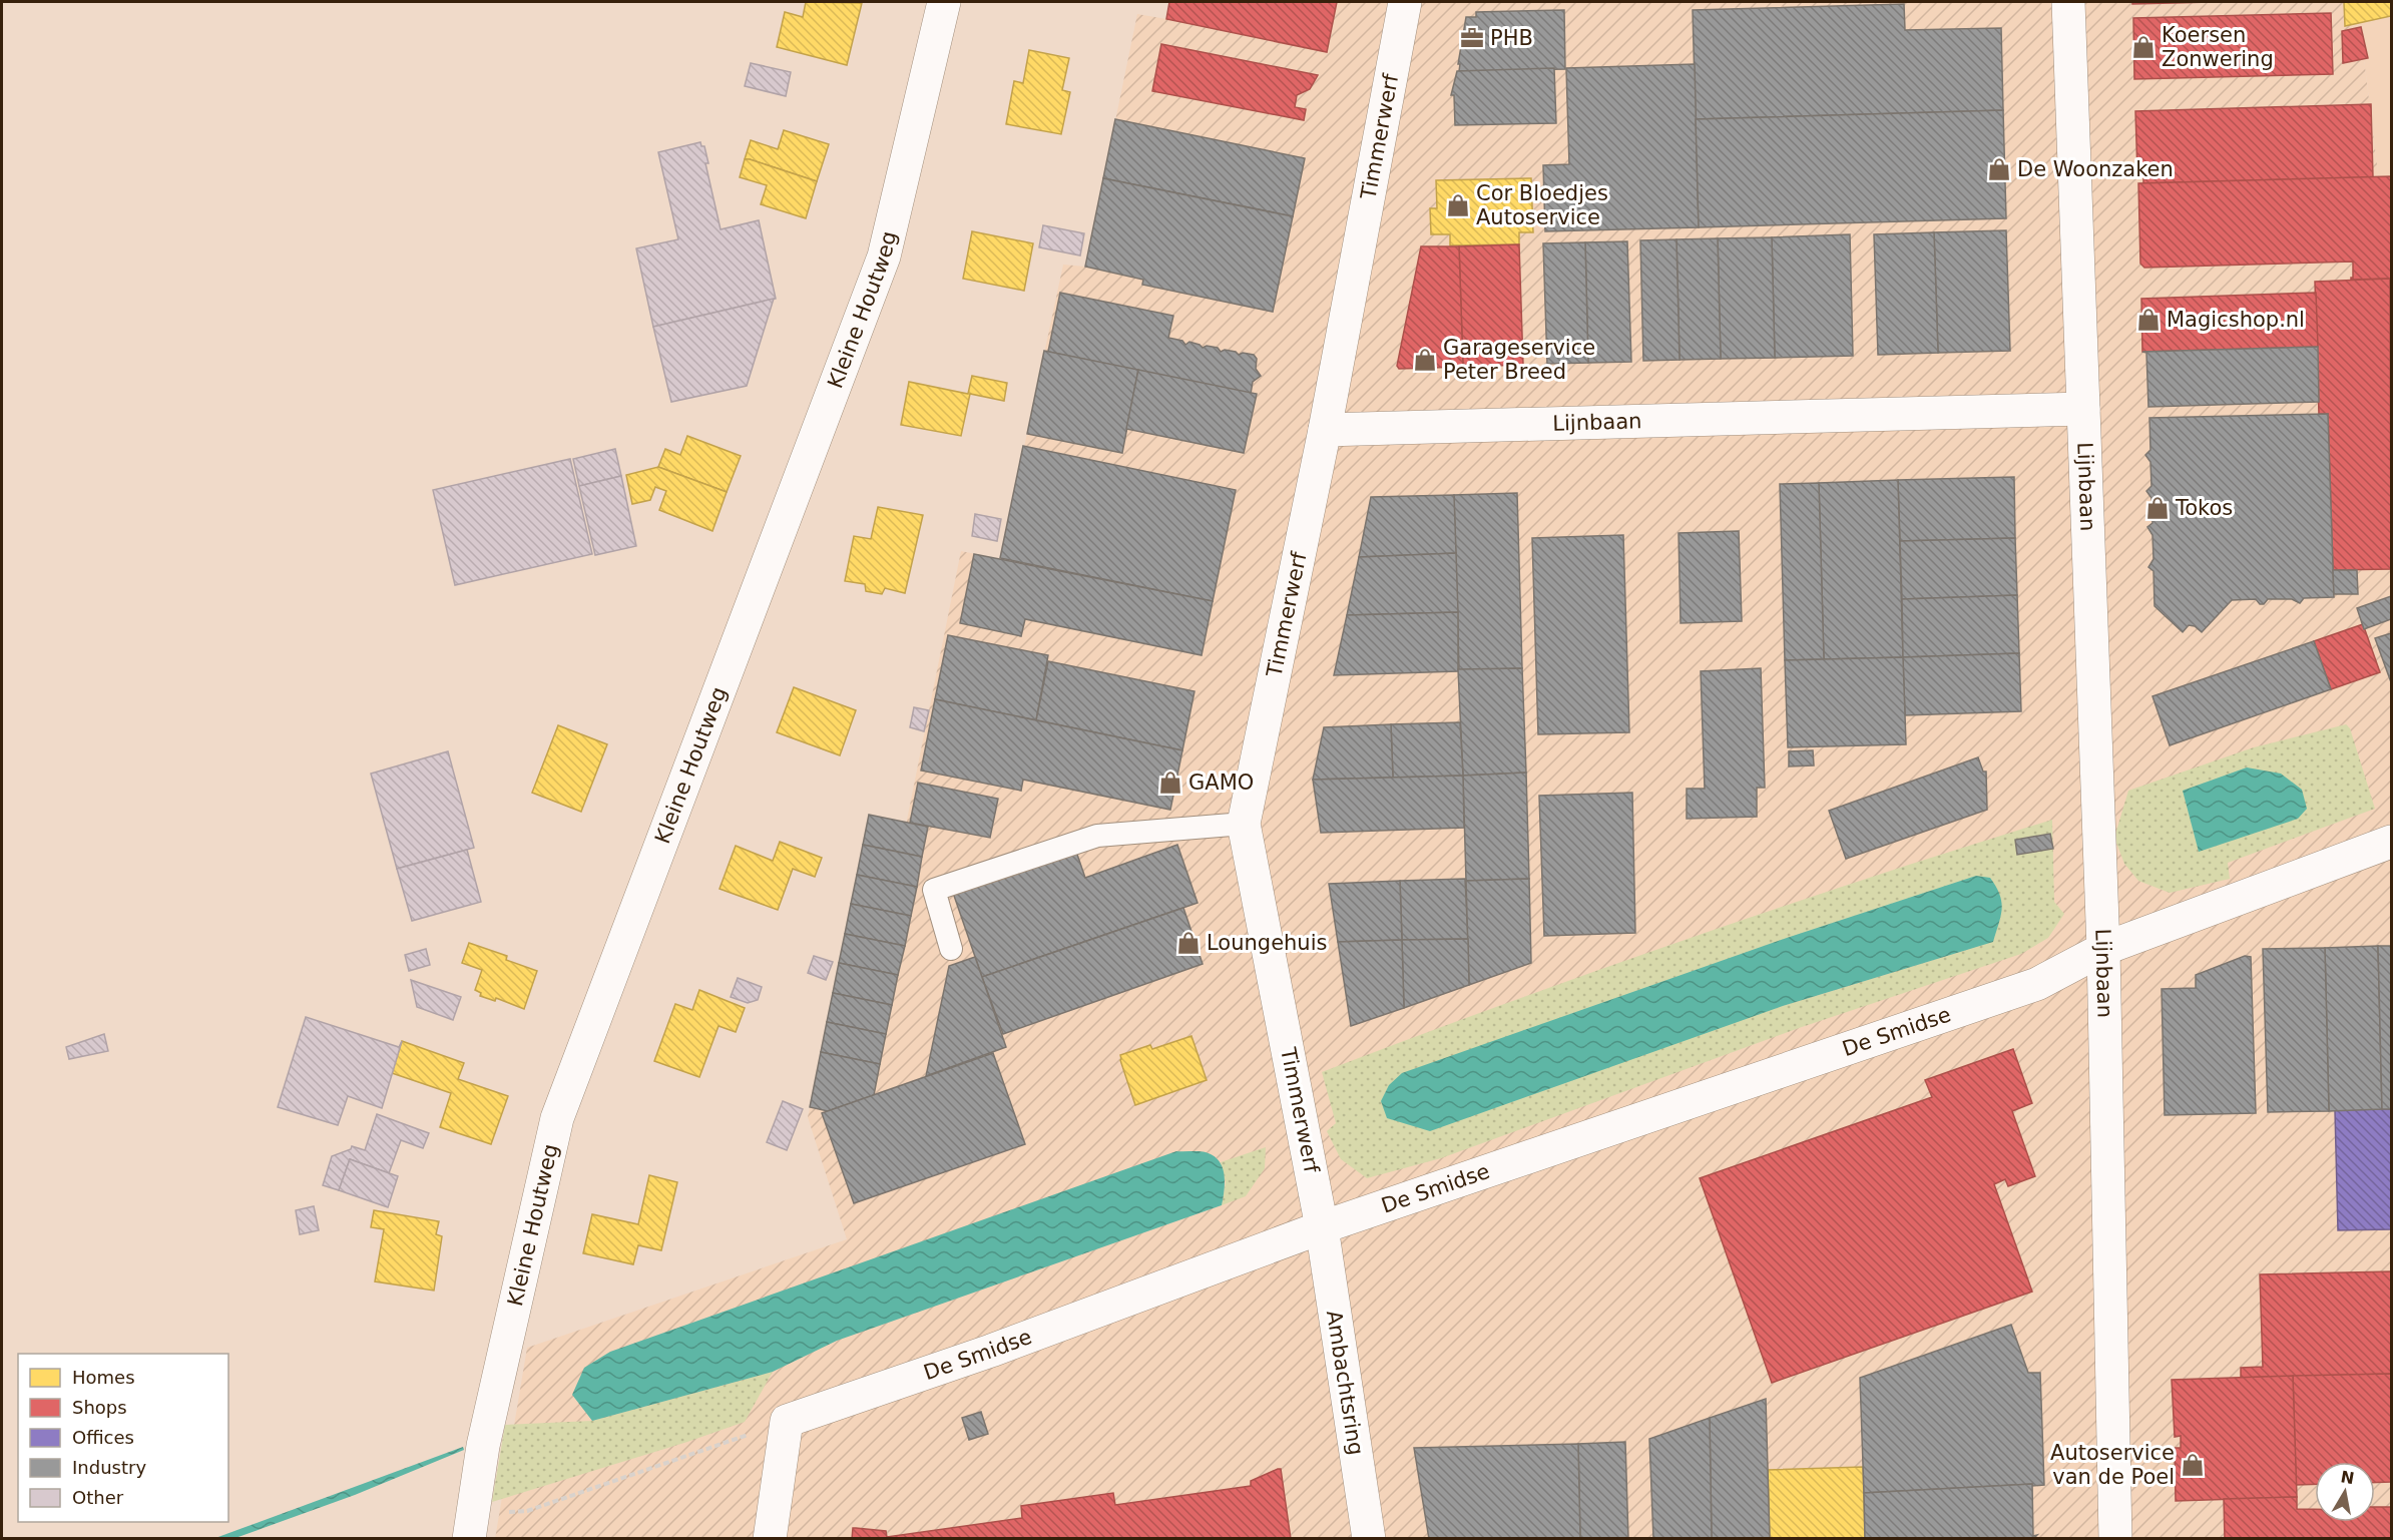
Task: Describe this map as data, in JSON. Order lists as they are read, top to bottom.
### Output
{
  "streets": {
    "street": [
      "Timmerwerf",
      "Kleine Houtweg",
      "Lijnbaan",
      "De Smidse",
      "Ambachtsring"
    ]
  },
  "crossings": [
    ["Timmerwerf", "Lijnbaan"],
    ["Timmerwerf", "De Smidse"],
    ["Timmerwerf", "Ambachtsring"],
    ["Lijnbaan", "De Smidse"],
    ["De Smidse", "Ambachtsring"]
  ],
  "places": {
    "office": ["PHB"],
    "shop": [
      "Koersen Zonwering",
      "De Woonzaken",
      "Cor Bloedjes Autoservice",
      "Magicshop.nl",
      "Garageservice Peter Breed",
      "Tokos",
      "GAMO",
      "Loungehuis",
      "Autoservice van de Poel"
    ]
  },
  "legend": [
    "Homes",
    "Shops",
    "Offices",
    "Industry",
    "Other"
  ],
  "north": "top"
}
